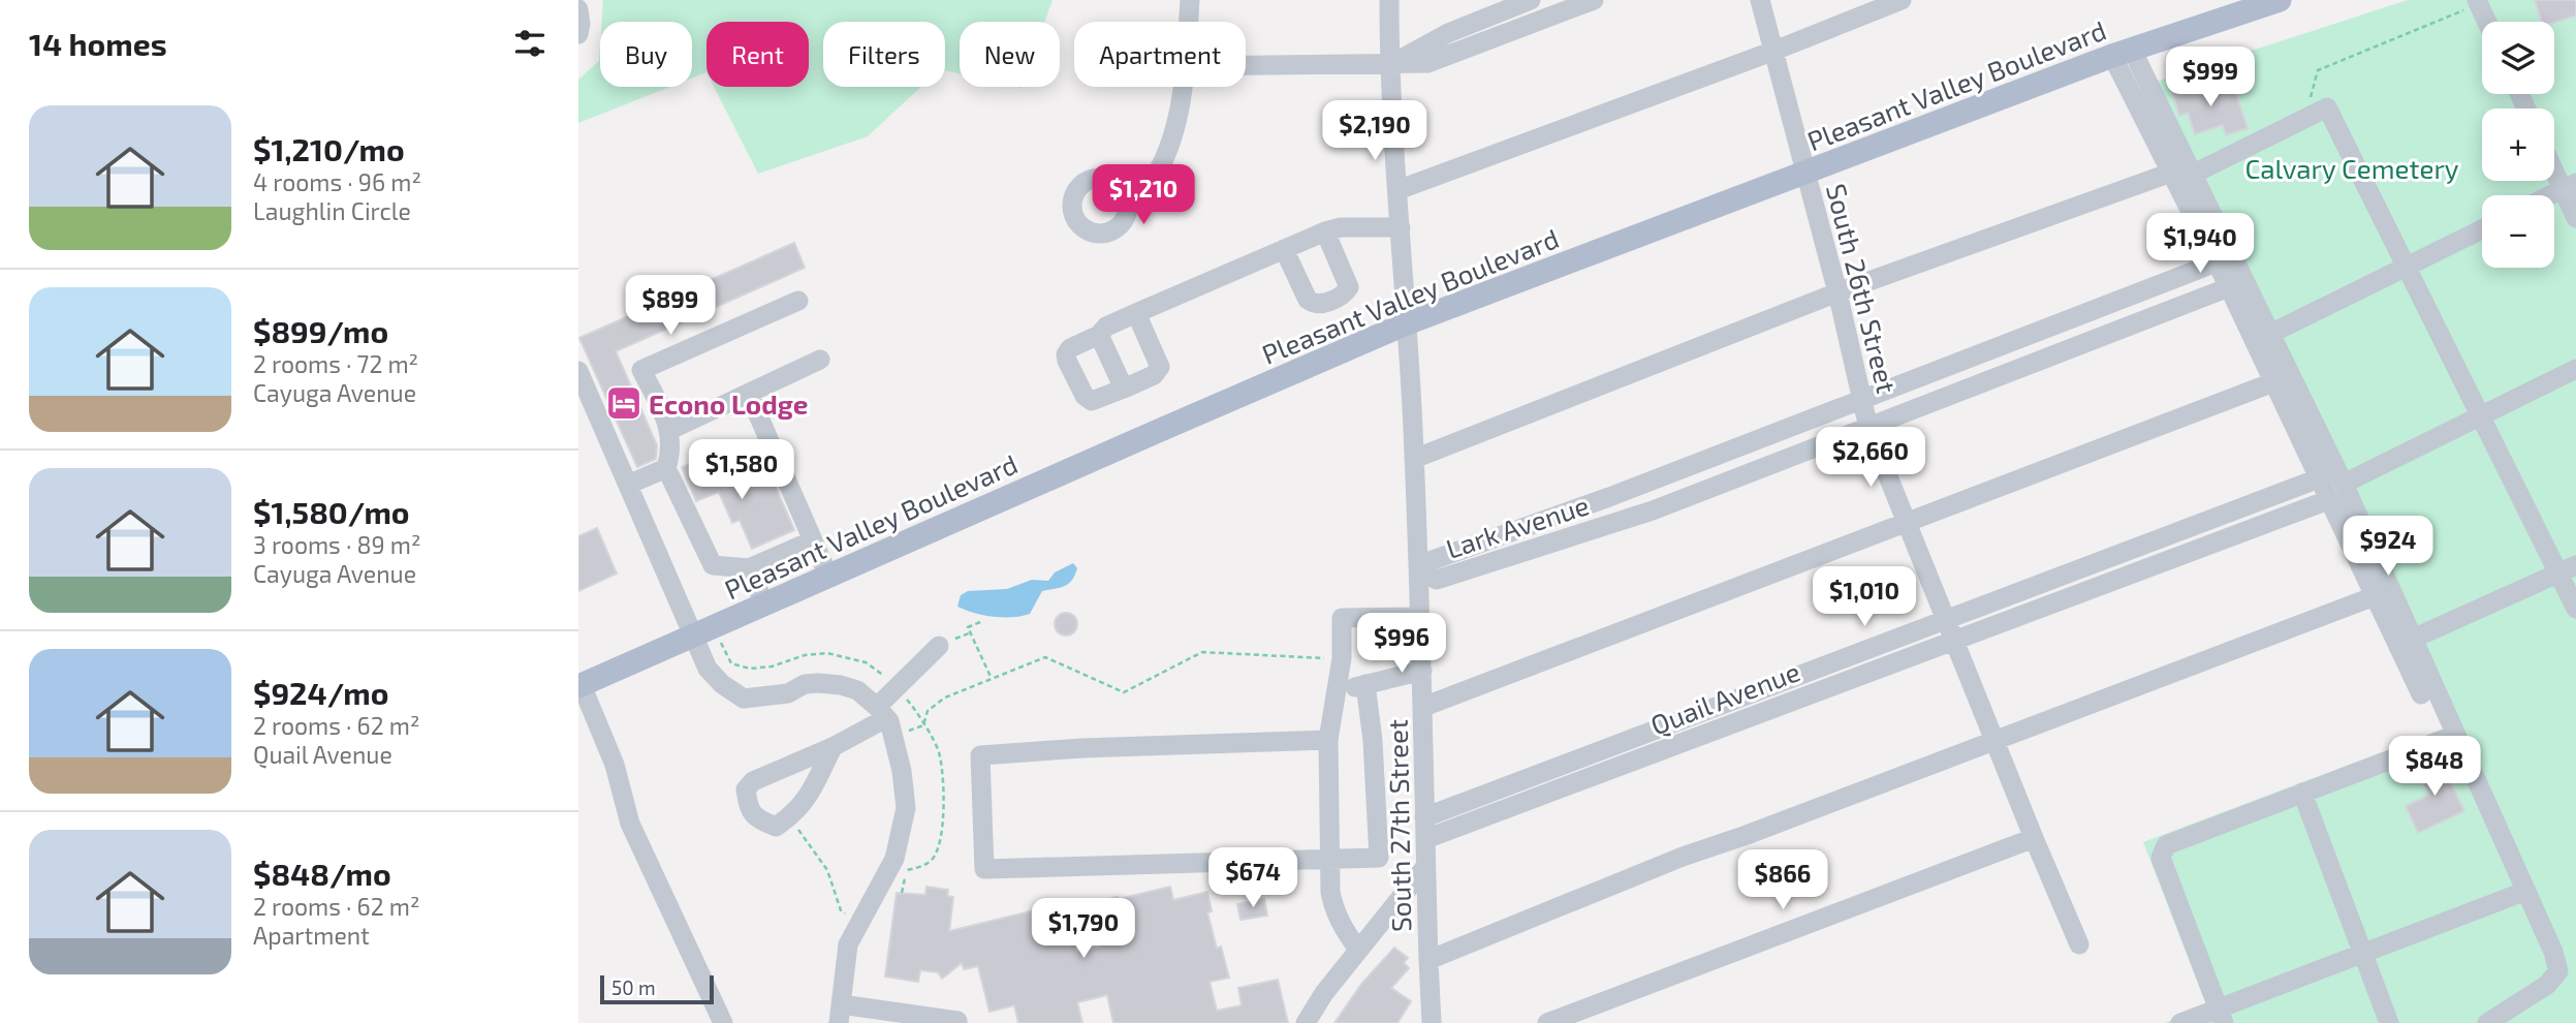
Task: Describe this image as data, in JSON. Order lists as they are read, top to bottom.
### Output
{
  "streets": {
    "main road": ["Pleasant Valley Boulevard"],
    "street": [
      "South 26th Street",
      "Lark Avenue",
      "Quail Avenue",
      "South 27th Street"
    ]
  },
  "crossings": [
    ["Pleasant Valley Boulevard", "South 26th Street"],
    ["Pleasant Valley Boulevard", "South 27th Street"],
    ["South 26th Street", "Lark Avenue"],
    ["South 26th Street", "Quail Avenue"],
    ["Lark Avenue", "South 27th Street"],
    ["Quail Avenue", "South 27th Street"]
  ],
  "parks": ["Calvary Cemetery"],
  "places": {
    "hotel": ["Econo Lodge"]
  },
  "scale_bar": "50 m",
  "page": {
    "heading": "14 homes",
    "map_buttons": ["+", "−"],
    "chip": [
      "Buy",
      "Rent",
      "Filters",
      "New",
      "Apartment"
    ],
    "price": [
      "$999",
      "$2,190",
      "$1,210",
      "$1,940",
      "$899",
      "$2,660",
      "$1,580",
      "$924",
      "$1,010",
      "$996",
      "$848",
      "$674",
      "$866",
      "$1,790"
    ],
    "list": [
      {
        "name": "$1,210/mo",
        "note": "4 rooms · 96 m² · Laughlin Circle"
      },
      {
        "name": "$899/mo",
        "note": "2 rooms · 72 m² · Cayuga Avenue"
      },
      {
        "name": "$1,580/mo",
        "note": "3 rooms · 89 m² · Cayuga Avenue"
      },
      {
        "name": "$924/mo",
        "note": "2 rooms · 62 m² · Quail Avenue"
      },
      {
        "name": "$848/mo",
        "note": "2 rooms · 62 m² · Apartment"
      }
    ],
    "scale": "50 m"
  }
}
